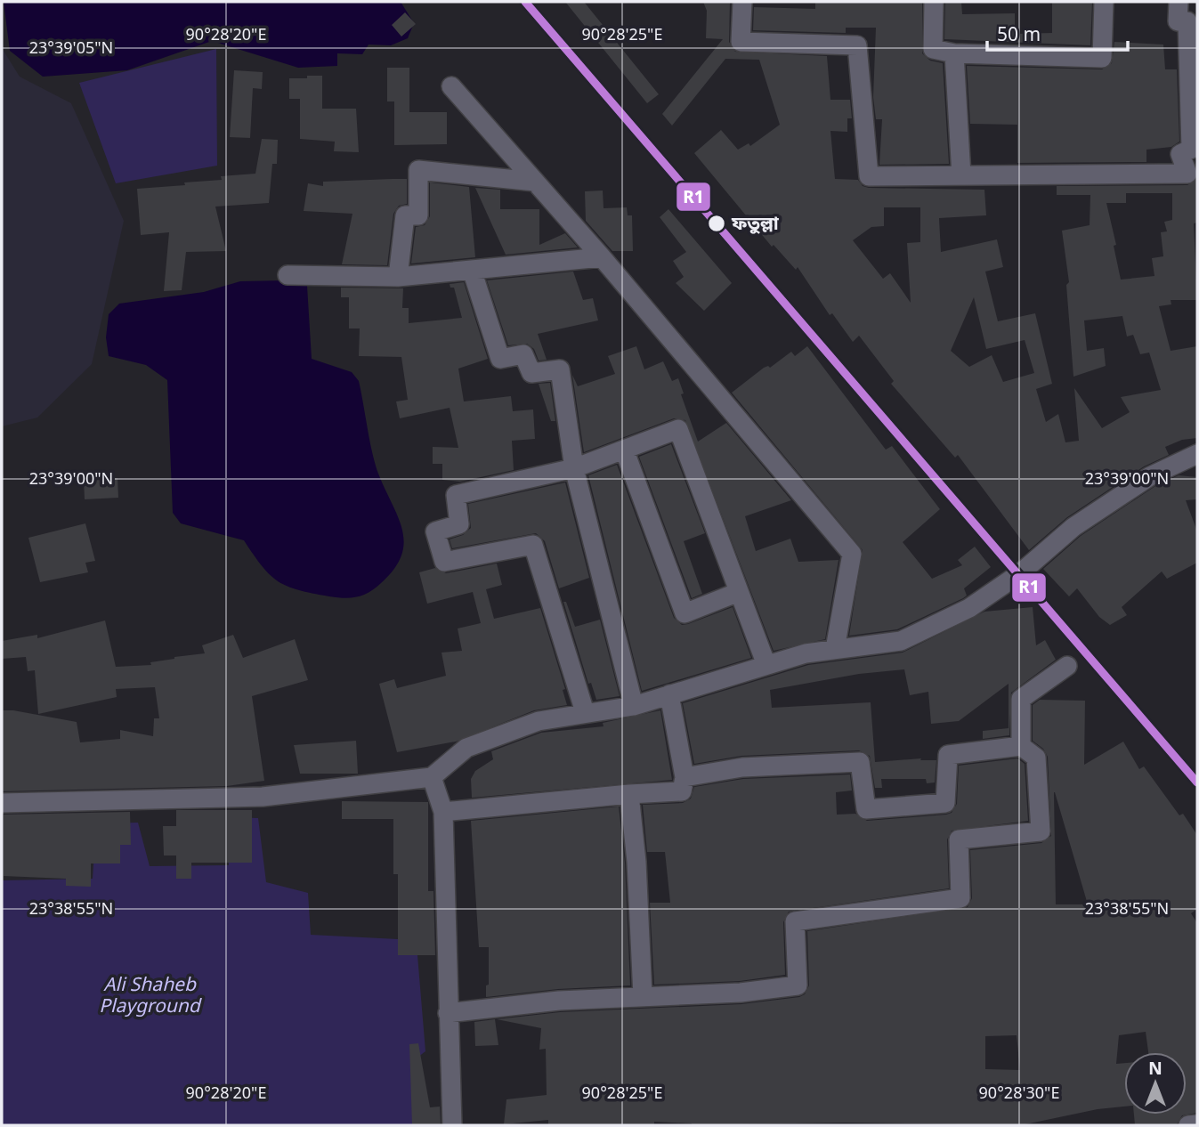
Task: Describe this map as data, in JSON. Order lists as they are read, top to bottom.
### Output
{
  "parks": ["Ali Shaheb Playground"],
  "places": ["ফতুল্লা"],
  "lines": ["transit line R1"],
  "scale_bar": "50 m",
  "north": "top",
  "coordinates": [
    "90°28'20\"E",
    "90°28'25\"E",
    "23°39'05\"N",
    "23°39'00\"N",
    "23°38'55\"N",
    "90°28'30\"E"
  ]
}
